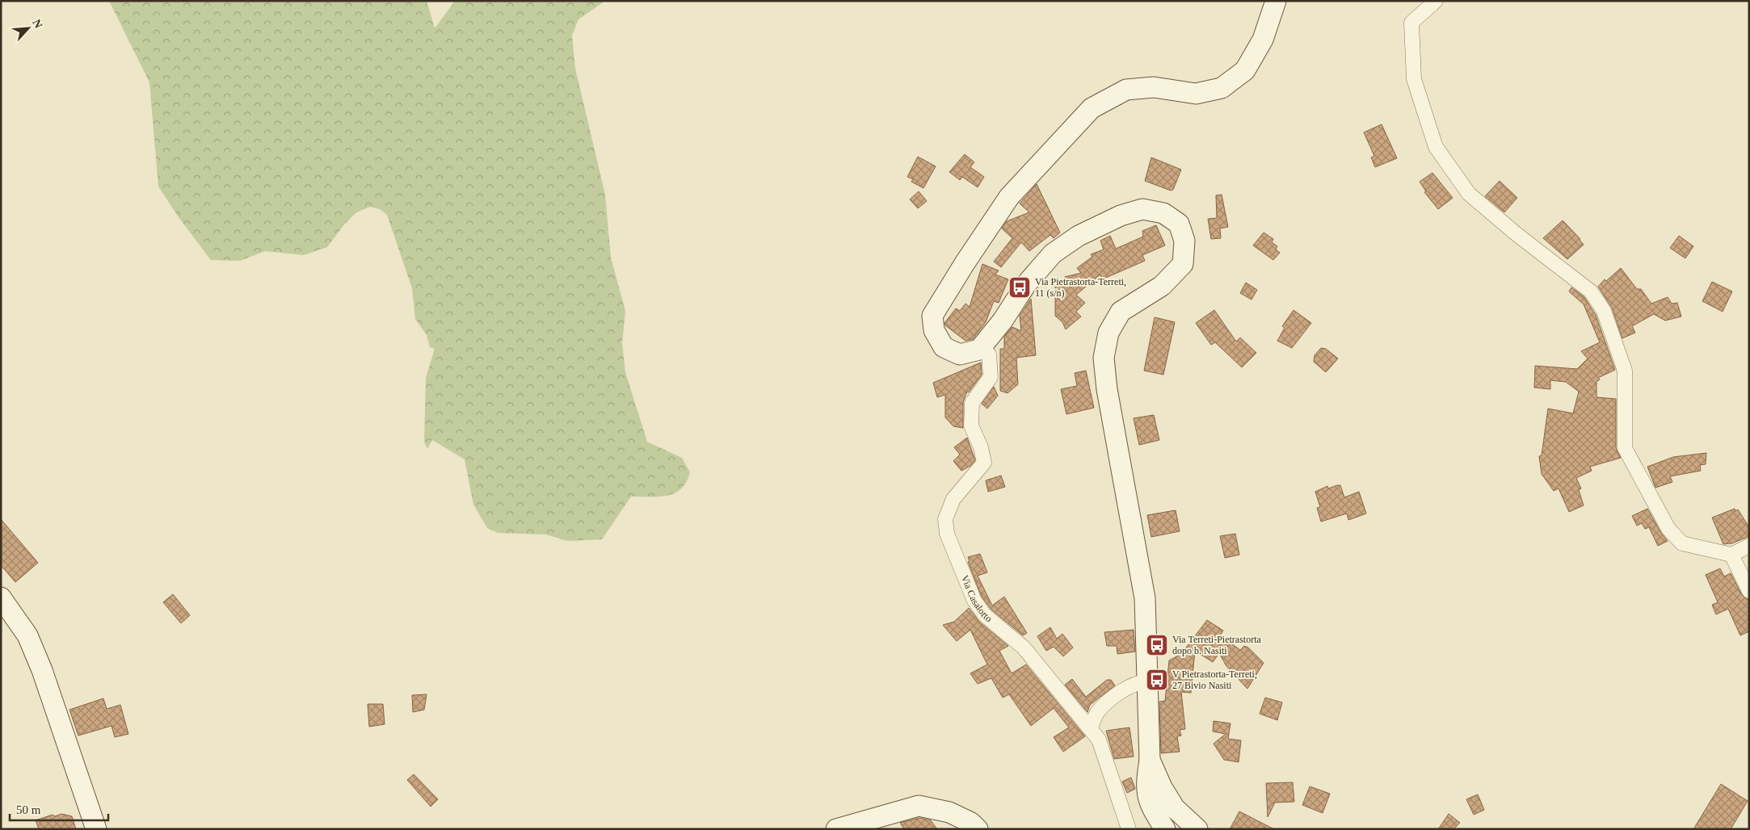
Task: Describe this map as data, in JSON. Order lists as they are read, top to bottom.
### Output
{
  "streets": {
    "street": ["Via Casalotto"]
  },
  "places": {
    "bus stop": ["Via Pietrastorta-Terreti, 11 (s/n)", "Via Terreti-Pietrastorta dopo b. Nasiti", "V Pietrastorta-Terreti, 27 Bivio Nasiti"]
  },
  "scale_bar": "50 m",
  "north": "top right"
}
